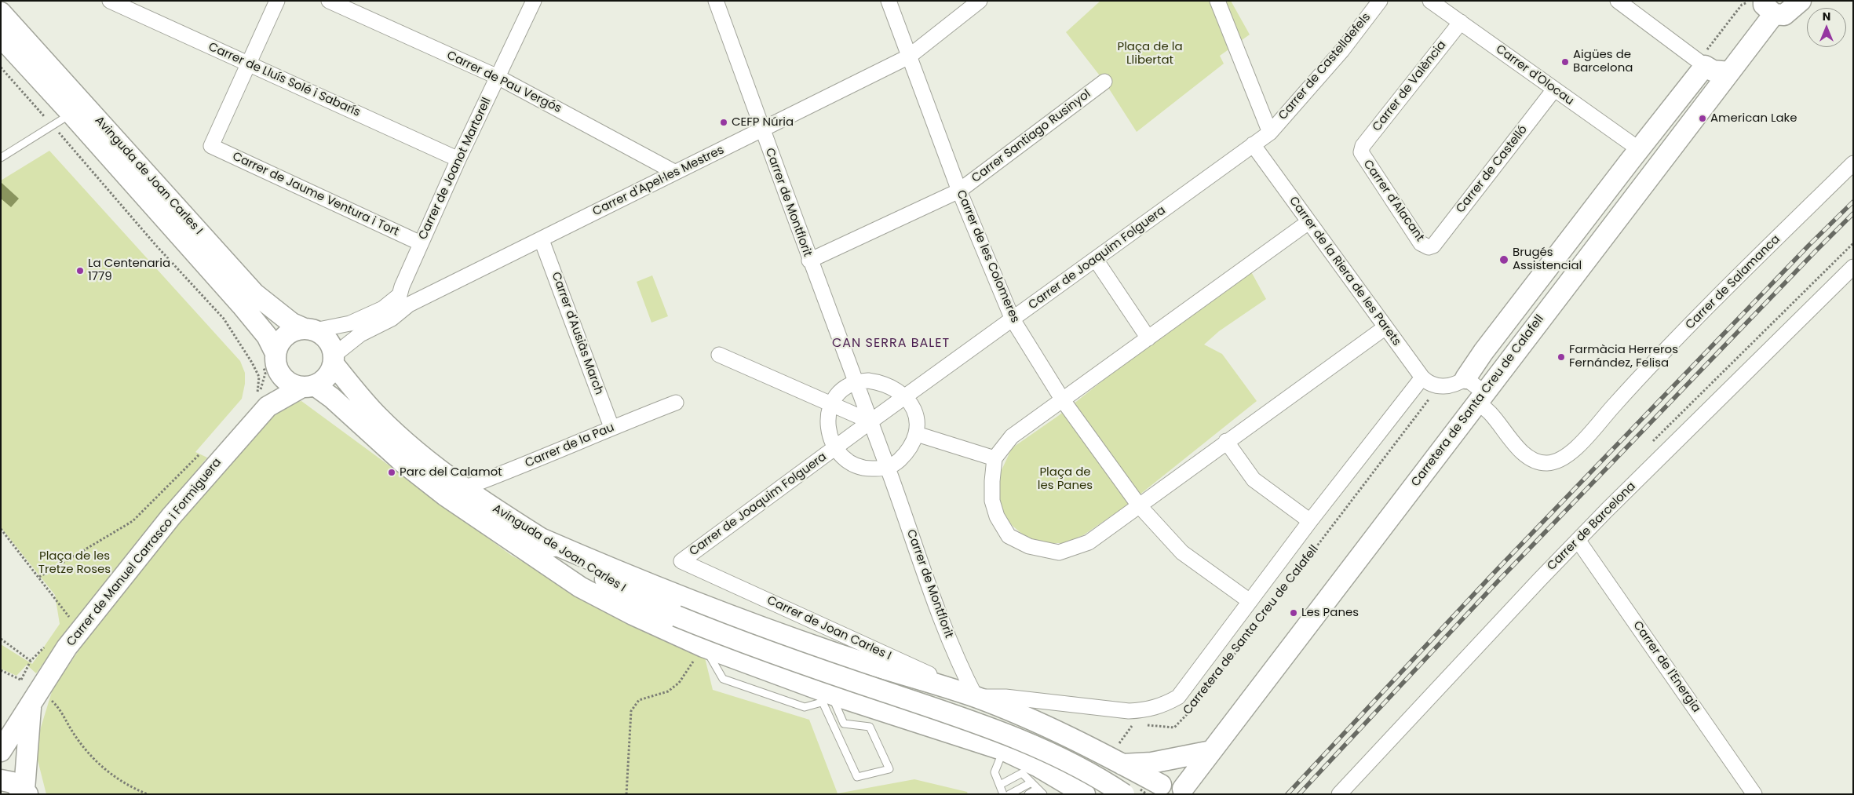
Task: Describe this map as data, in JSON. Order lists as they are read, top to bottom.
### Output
{
  "streets": {
    "street": [
      "Carrer de Castelldefels",
      "Carrer d'Olocau",
      "Carrer de Lluís Solé i Sabarís",
      "Carrer de Pau Vergós",
      "Carrer de València",
      "Carrer Santiago Rusinyol",
      "Carrer de Joanot Martorell",
      "Carrer de Castelló",
      "Avinguda de Joan Carles I",
      "Carrer d'Apel·les Mestres",
      "Carrer de Jaume Ventura i Tort",
      "Carrer d'Alacant",
      "Carrer de Montflorit",
      "Carrer de les Colomeres",
      "Carrer de Joaquim Folguera",
      "Carrer de la Riera de les Parets",
      "Carrer de Salamanca",
      "Carrer d'Ausiàs March",
      "Carretera de Santa Creu de Calafell",
      "Carrer de la Pau",
      "Carrer de Barcelona",
      "Carrer de Manuel Carrasco i Formiguera",
      "Carrer de Joan Carles I",
      "Carrer de l'Energia"
    ]
  },
  "crossings": [
    ["Carrer de Castelldefels", "Carrer de Joaquim Folguera"],
    ["Carrer d'Olocau", "Carrer de València"],
    ["Carrer d'Olocau", "Carrer de Castelló"],
    ["Carrer de Lluís Solé i Sabarís", "Carrer de Joanot Martorell"],
    ["Carrer de Lluís Solé i Sabarís", "Carrer de Jaume Ventura i Tort"],
    ["Carrer de Pau Vergós", "Carrer de Joanot Martorell"],
    ["Carrer de Pau Vergós", "Carrer d'Apel·les Mestres"],
    ["Carrer de València", "Carrer d'Alacant"],
    ["Carrer Santiago Rusinyol", "Carrer de Montflorit"],
    ["Carrer Santiago Rusinyol", "Carrer de les Colomeres"],
    ["Carrer de Joanot Martorell", "Avinguda de Joan Carles I"],
    ["Carrer de Joanot Martorell", "Carrer d'Apel·les Mestres"],
    ["Carrer de Joanot Martorell", "Carrer de Jaume Ventura i Tort"],
    ["Carrer de Joanot Martorell", "Carrer de Manuel Carrasco i Formiguera"],
    ["Carrer de Castelló", "Carrer d'Alacant"],
    ["Avinguda de Joan Carles I", "Carrer d'Apel·les Mestres"],
    ["Avinguda de Joan Carles I", "Carrer de la Pau"],
    ["Avinguda de Joan Carles I", "Carrer de Manuel Carrasco i Formiguera"],
    ["Carrer d'Apel·les Mestres", "Carrer de Montflorit"],
    ["Carrer d'Apel·les Mestres", "Carrer de les Colomeres"],
    ["Carrer d'Apel·les Mestres", "Carrer d'Ausiàs March"],
    ["Carrer d'Apel·les Mestres", "Carrer de Manuel Carrasco i Formiguera"],
    ["Carrer de Montflorit", "Carrer de Joaquim Folguera"],
    ["Carrer de Montflorit", "Carrer de Joan Carles I"],
    ["Carrer de les Colomeres", "Carrer de Joaquim Folguera"],
    ["Carrer de les Colomeres", "Carretera de Santa Creu de Calafell"],
    ["Carrer de Joaquim Folguera", "Carrer de la Riera de les Parets"],
    ["Carrer de Joaquim Folguera", "Carrer de Joan Carles I"],
    ["Carrer de la Riera de les Parets", "Carretera de Santa Creu de Calafell"],
    ["Carrer de Salamanca", "Carretera de Santa Creu de Calafell"],
    ["Carrer d'Ausiàs March", "Carrer de la Pau"],
    ["Carrer de Barcelona", "Carrer de l'Energia"]
  ],
  "districts": ["CAN SERRA BALET"],
  "parks": ["Plaça de la Llibertat", "Plaça de les Panes", "Plaça de les Tretze Roses"],
  "places": [
    "Aigües de Barcelona",
    "American Lake",
    "CEFP Núria",
    "Brugés Assistencial",
    "La Centenaria 1779",
    "Farmàcia Herreros Fernández, Felisa",
    "Parc del Calamot",
    "Les Panes"
  ],
  "north": "top"
}
